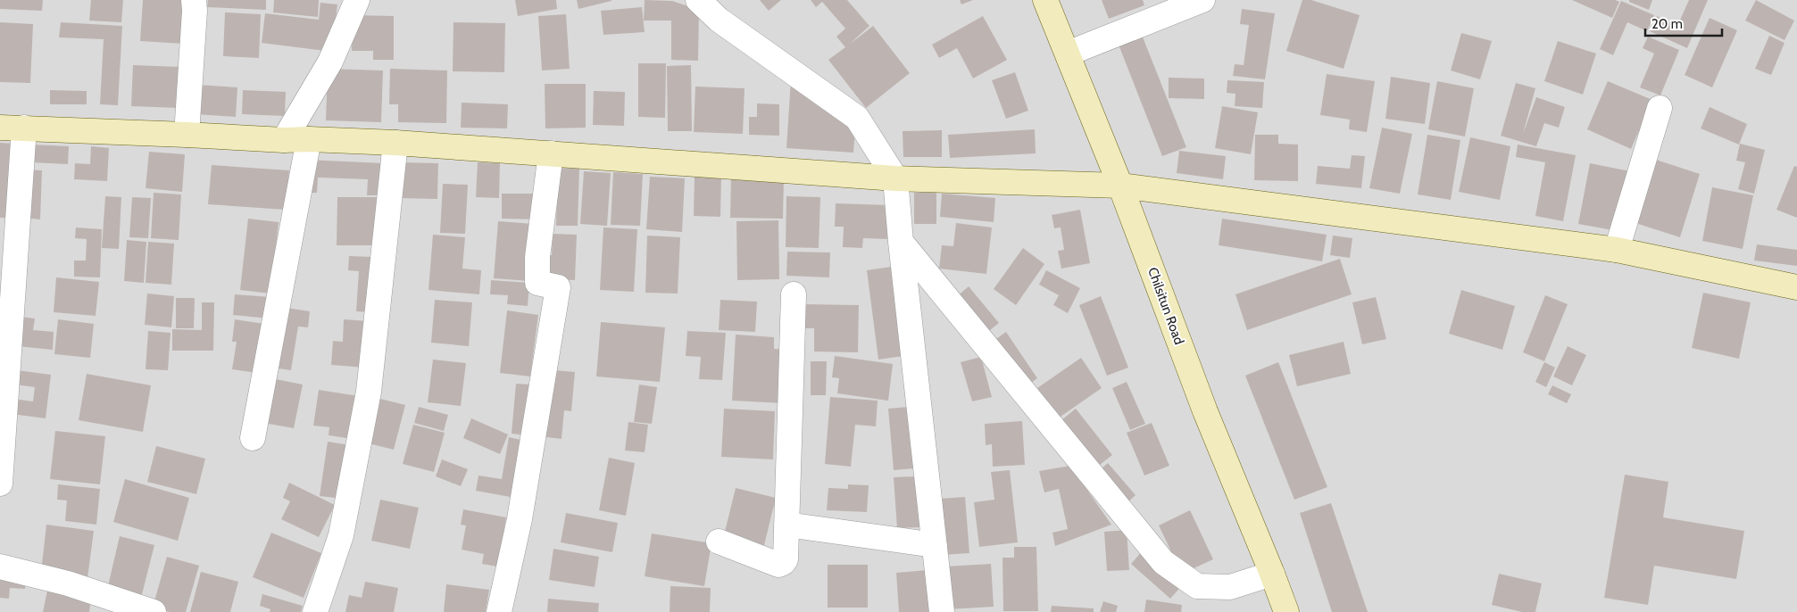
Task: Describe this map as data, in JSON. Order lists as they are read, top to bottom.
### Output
{
  "streets": {
    "main road": ["Chilsitun Road"]
  },
  "scale_bar": "20 m"
}
